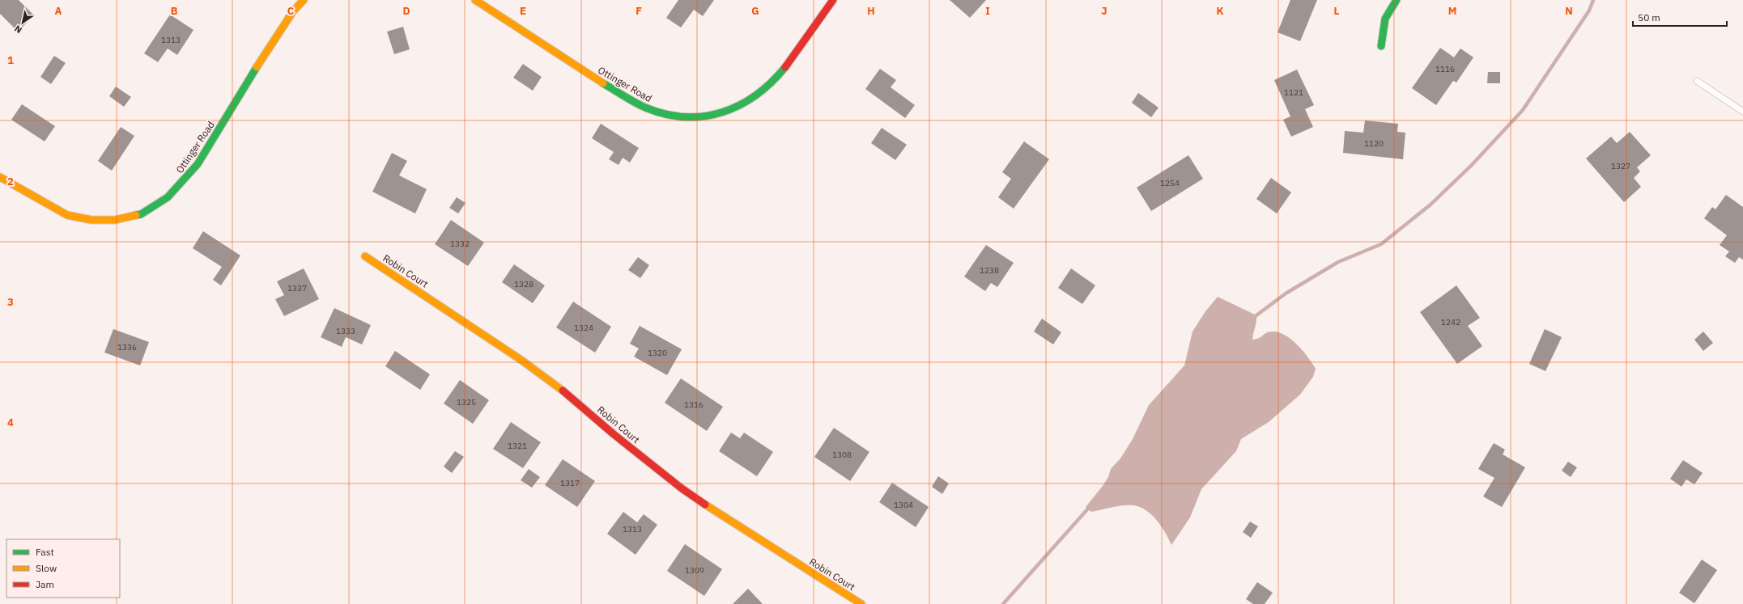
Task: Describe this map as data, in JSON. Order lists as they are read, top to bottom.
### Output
{
  "streets": {
    "street": ["Ottinger Road", "Robin Court"]
  },
  "house_numbers": [
    "1313",
    "1116",
    "1121",
    "1120",
    "1327",
    "1254",
    "1332",
    "1238",
    "1328",
    "1337",
    "1242",
    "1324",
    "1333",
    "1336",
    "1320",
    "1325",
    "1316",
    "1321",
    "1308",
    "1317",
    "1304",
    "1313",
    "1309"
  ],
  "legend": ["Fast", "Slow", "Jam"],
  "scale_bar": "50 m",
  "north": "bottom left",
  "grid": {
    "columns": [
      "A",
      "B",
      "C",
      "D",
      "E",
      "F",
      "G",
      "H",
      "I",
      "J",
      "K",
      "L",
      "M",
      "N"
    ],
    "rows": [
      "1",
      "2",
      "3",
      "4"
    ]
  }
}
